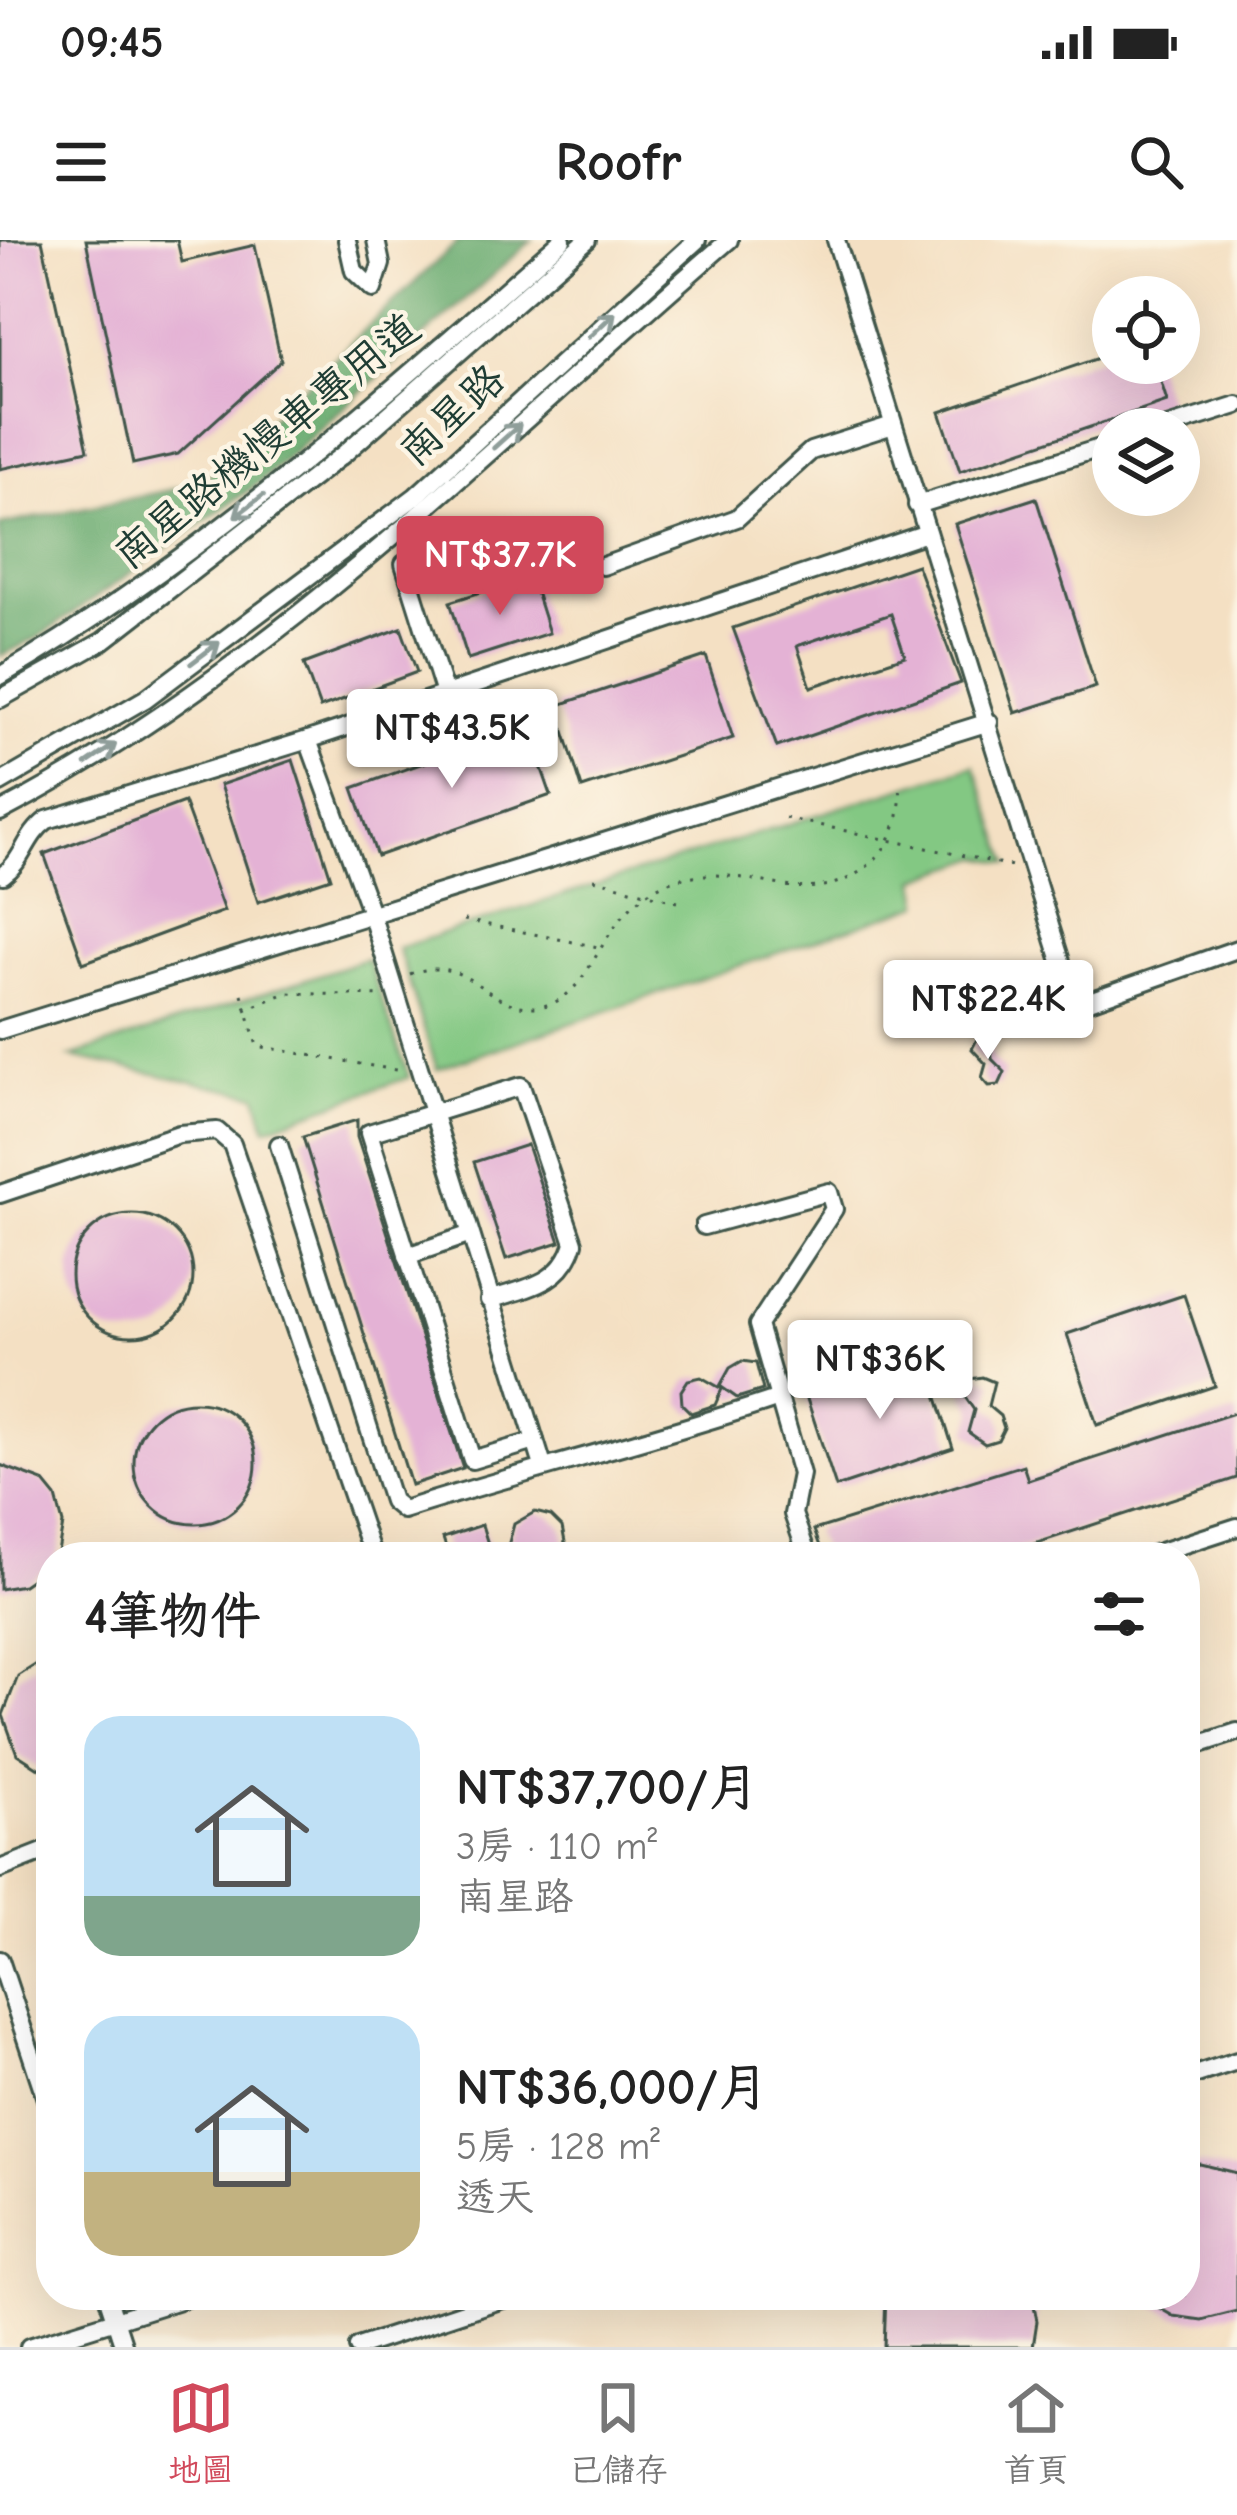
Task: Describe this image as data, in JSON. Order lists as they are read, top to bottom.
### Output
{
  "streets": {
    "street": ["南星路", "南星路機慢車專用道"]
  },
  "page": {
    "status": "09:45",
    "header": "Roofr",
    "price": [
      "NT$37.7K",
      "NT$43.5K",
      "NT$22.4K",
      "NT$36K"
    ],
    "heading": "4筆物件",
    "list": [
      {
        "name": "NT$37,700/月",
        "note": "3房 · 110 m² · 南星路"
      },
      {
        "name": "NT$36,000/月",
        "note": "5房 · 128 m² · 透天"
      }
    ],
    "tabs": ["地圖", "已儲存", "首頁"]
  }
}
